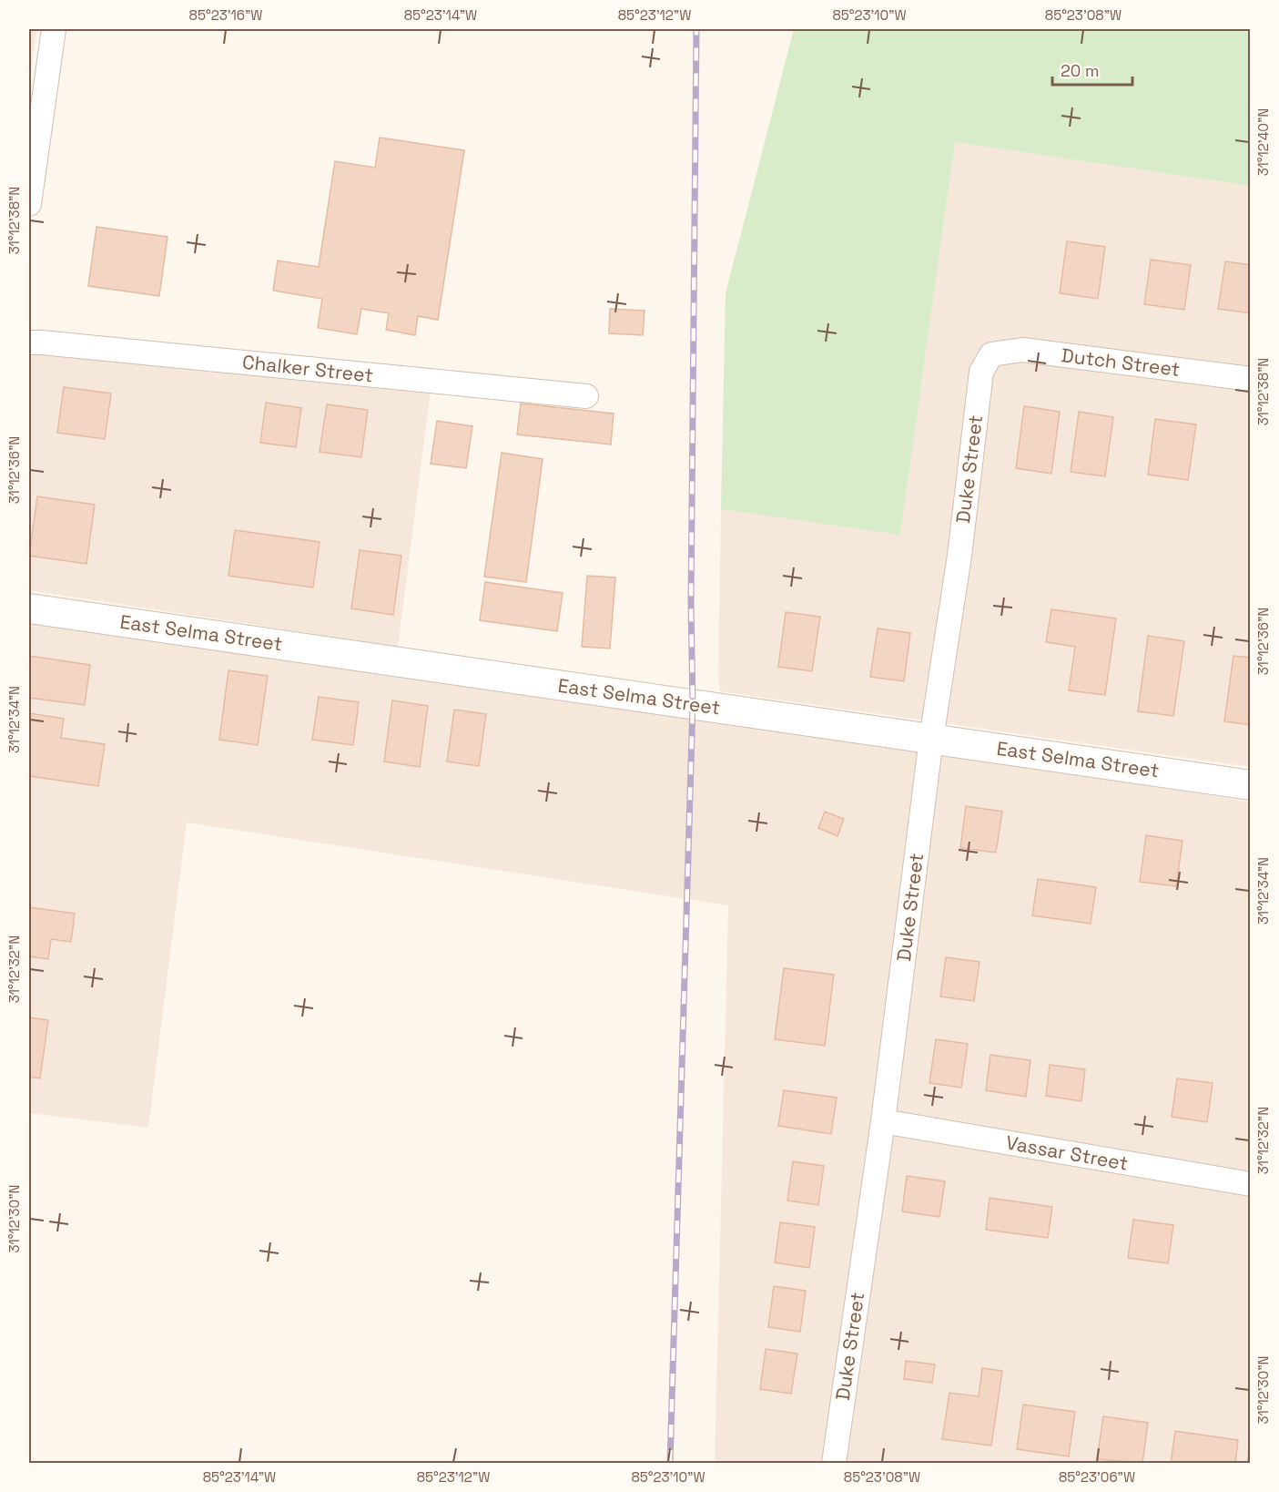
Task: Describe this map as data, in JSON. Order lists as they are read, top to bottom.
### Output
{
  "streets": {
    "street": [
      "Dutch Street",
      "Chalker Street",
      "Duke Street",
      "East Selma Street",
      "Vassar Street"
    ]
  },
  "crossings": [
    ["Dutch Street", "Duke Street"],
    ["Duke Street", "East Selma Street"],
    ["Duke Street", "Vassar Street"]
  ],
  "scale_bar": "20 m",
  "coordinates": [
    "85°23'16\"W",
    "85°23'14\"W",
    "85°23'12\"W",
    "85°23'10\"W",
    "85°23'08\"W",
    "31°12'40\"N",
    "31°12'38\"N",
    "31°12'36\"N",
    "31°12'34\"N",
    "31°12'32\"N",
    "31°12'30\"N",
    "85°23'06\"W"
  ]
}
